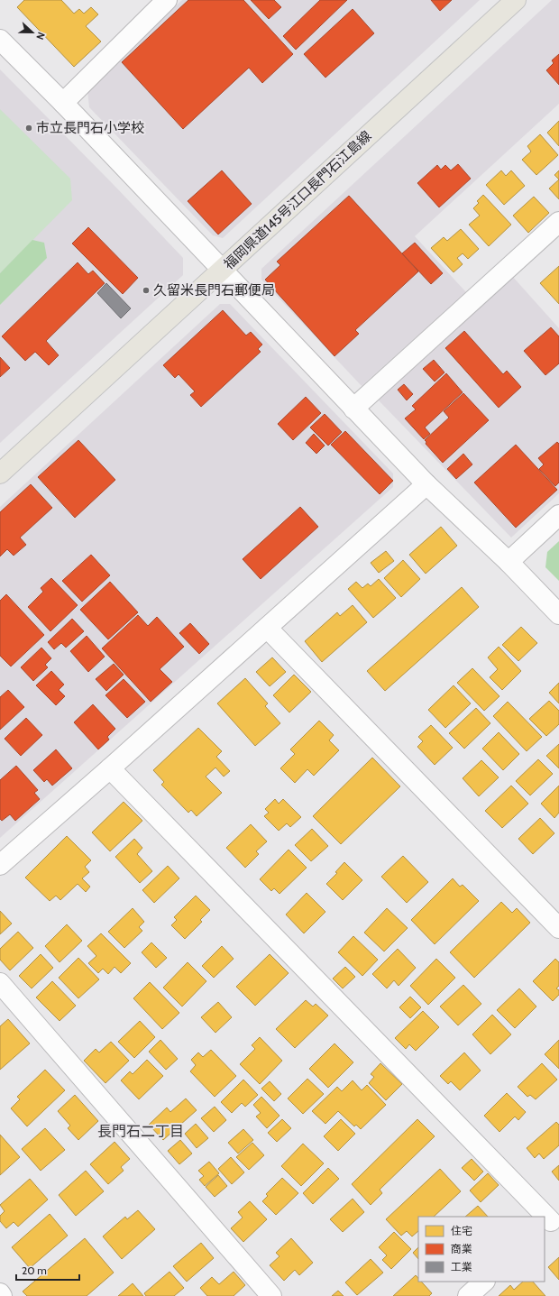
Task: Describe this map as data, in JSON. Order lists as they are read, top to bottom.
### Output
{
  "streets": {
    "main road": ["福岡県道145号江口長門石江島線"]
  },
  "districts": ["長門石二丁目"],
  "places": ["市立長門石小学校", "久留米長門石郵便局"],
  "legend": ["住宅", "商業", "工業"],
  "scale_bar": "20 m",
  "north": "right"
}
